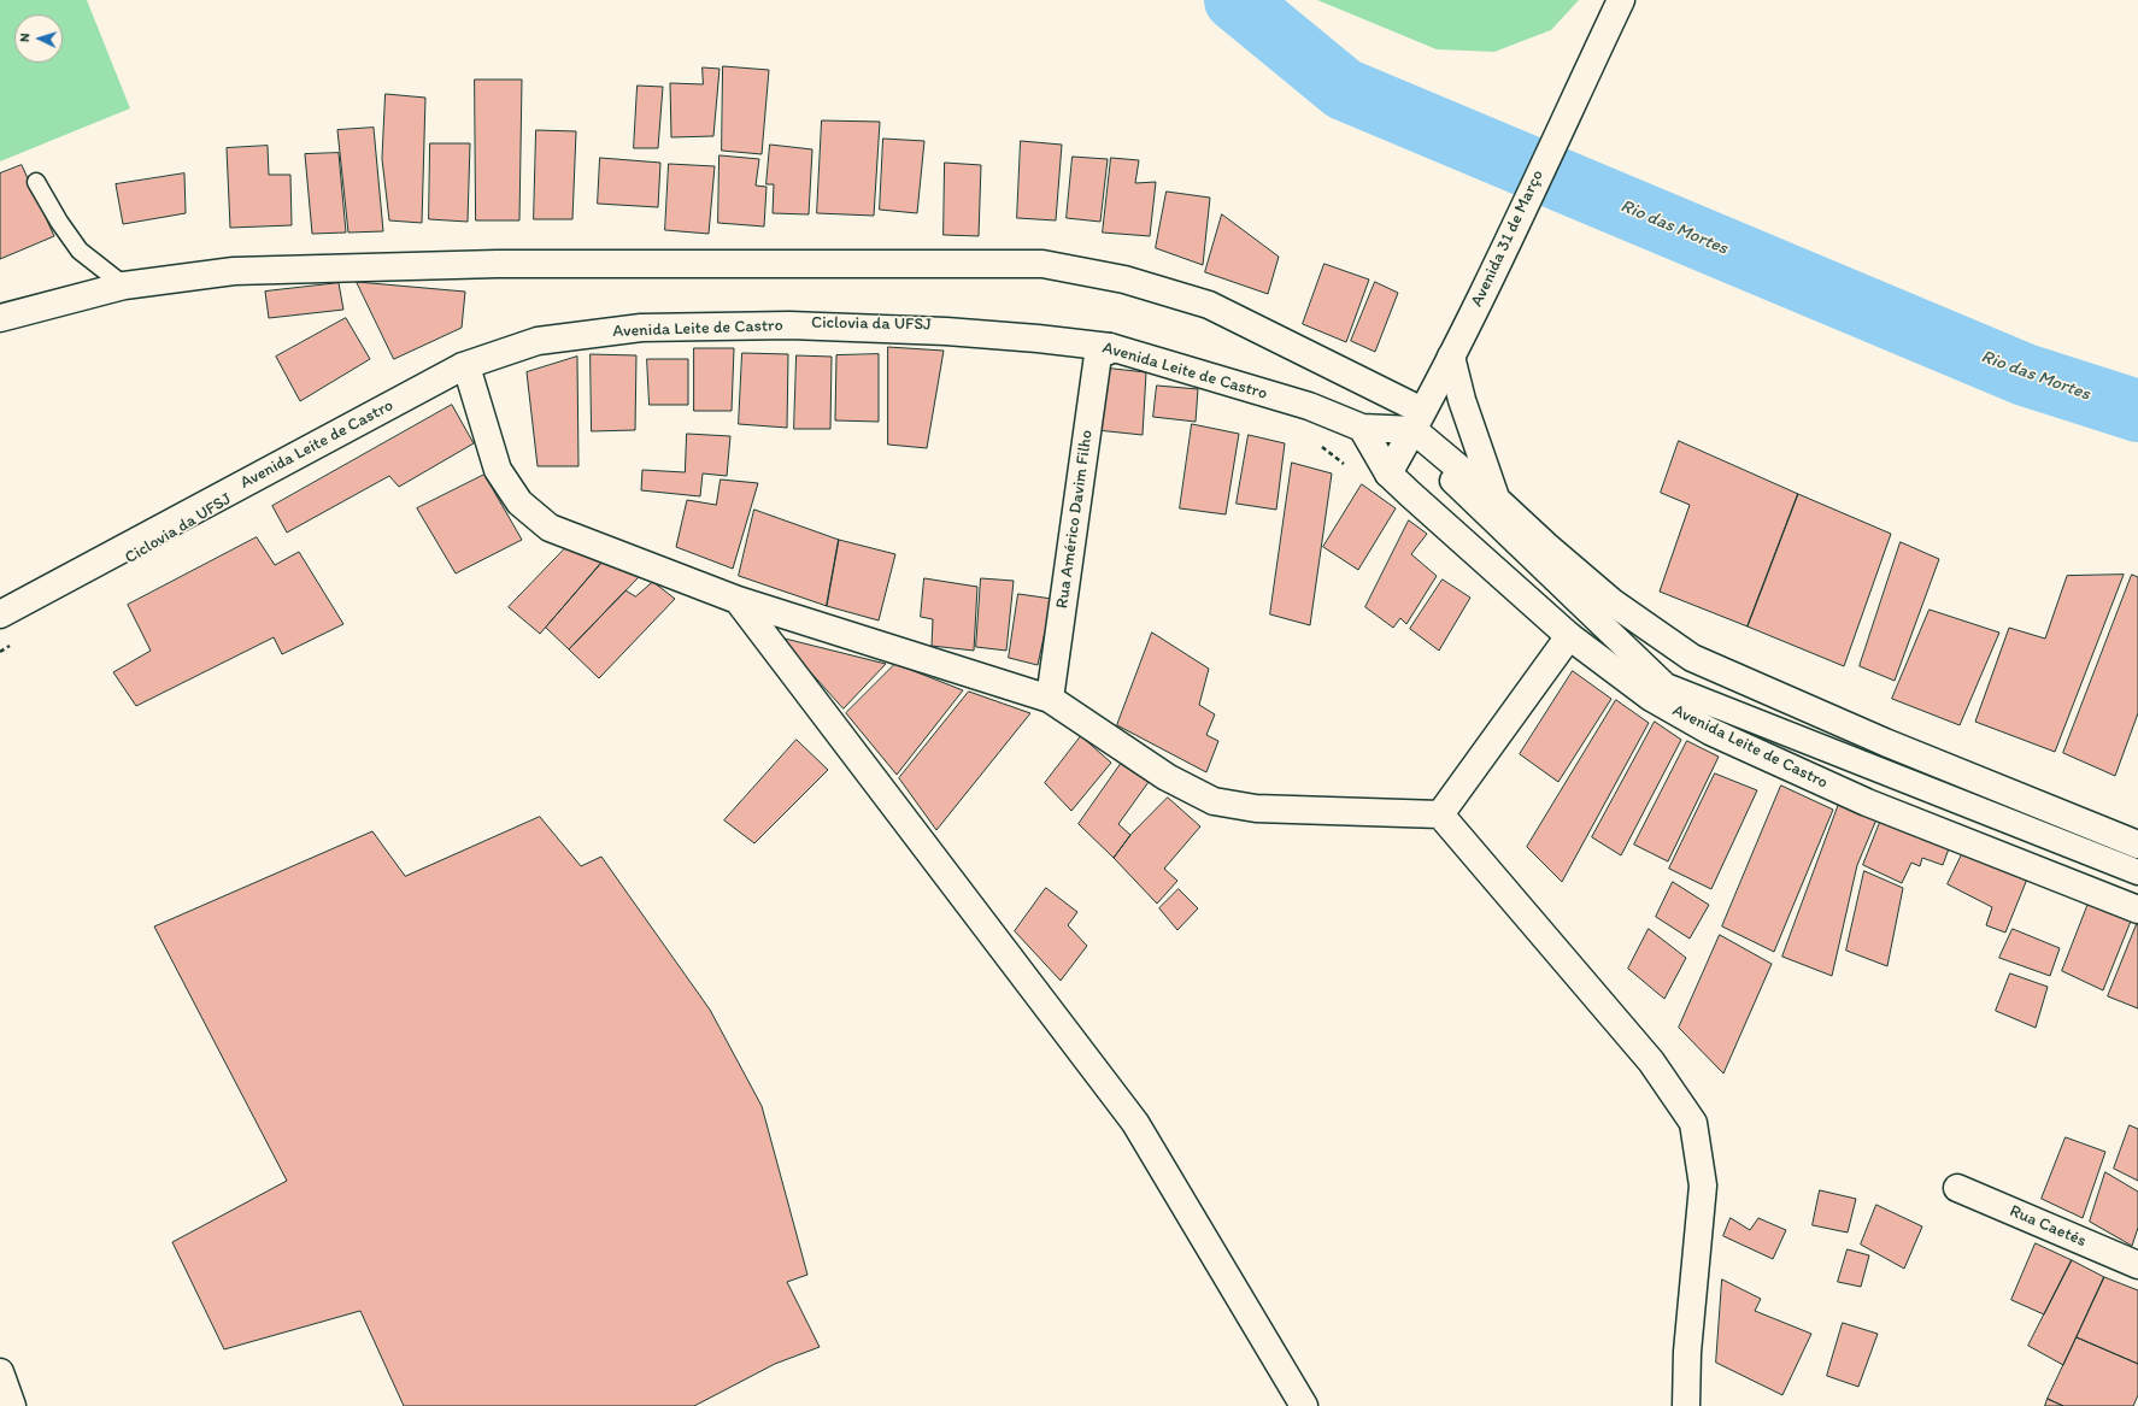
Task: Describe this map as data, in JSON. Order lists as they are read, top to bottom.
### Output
{
  "streets": {
    "main road": [
      "Avenida 31 de Março",
      "Avenida Leite de Castro",
      "Rua Américo Davim Filho",
      "Rua Caetés"
    ]
  },
  "crossings": [
    ["Avenida 31 de Março", "Avenida Leite de Castro"],
    ["Avenida Leite de Castro", "Rua Américo Davim Filho"]
  ],
  "water": ["Rio das Mortes"],
  "north": "left"
}
